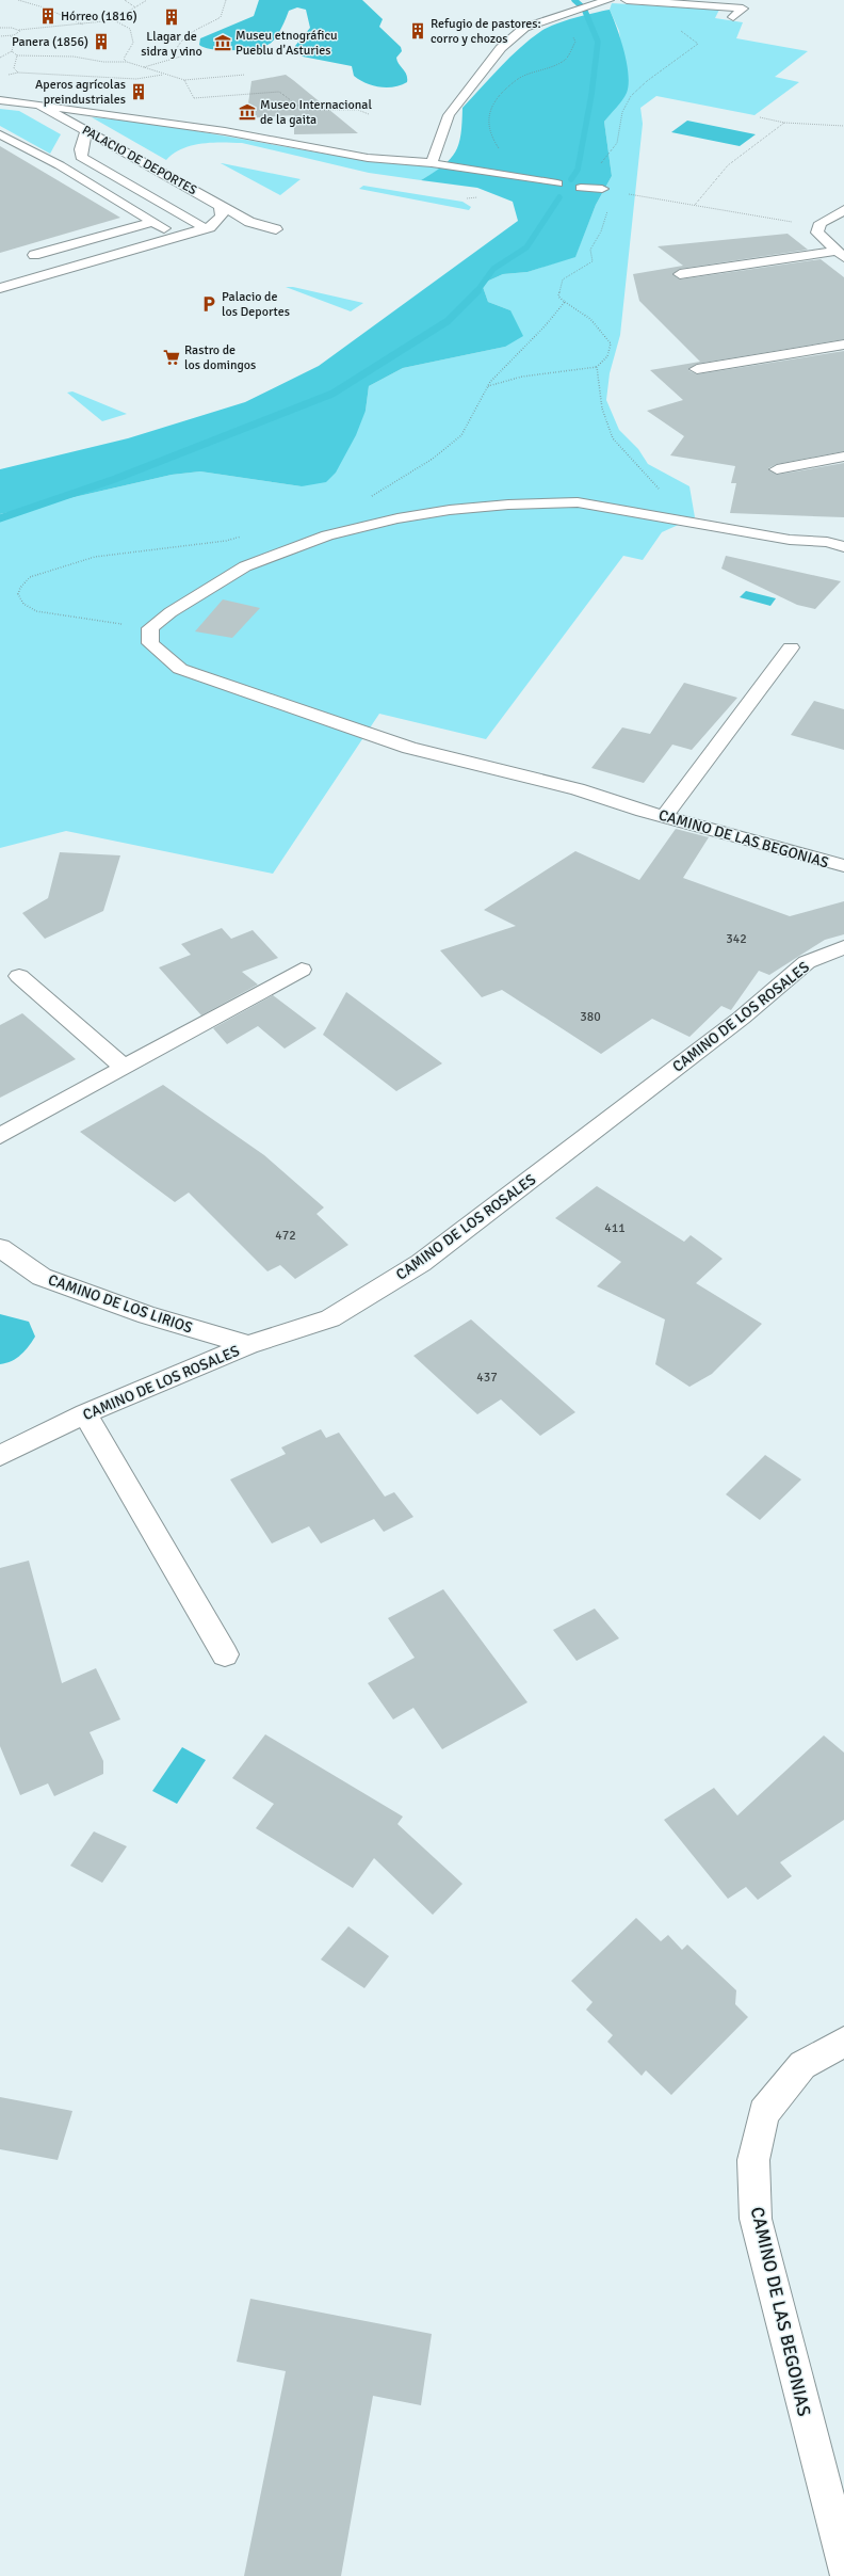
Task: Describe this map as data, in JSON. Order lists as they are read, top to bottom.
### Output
{
  "streets": {
    "street": [
      "PALACIO DE DEPORTES",
      "CAMINO DE LAS BEGONIAS",
      "CAMINO DE LOS ROSALES",
      "CAMINO DE LOS LIRIOS"
    ]
  },
  "crossings": [
    ["CAMINO DE LOS ROSALES", "CAMINO DE LOS LIRIOS"]
  ],
  "places": {
    "building": [
      "Hórreo (1816)",
      "Llagar de sidra y vino",
      "Refugio de pastores: corro y chozos",
      "Panera (1856)",
      "Aperos agrícolas preindustriales"
    ],
    "museum": ["Museu etnográficu Pueblu d'Asturies", "Museo Internacional de la gaita"],
    "parking": ["Palacio de los Deportes"],
    "supermarket": ["Rastro de los domingos"]
  },
  "house_numbers": [
    "342",
    "380",
    "411",
    "472",
    "437"
  ]
}
